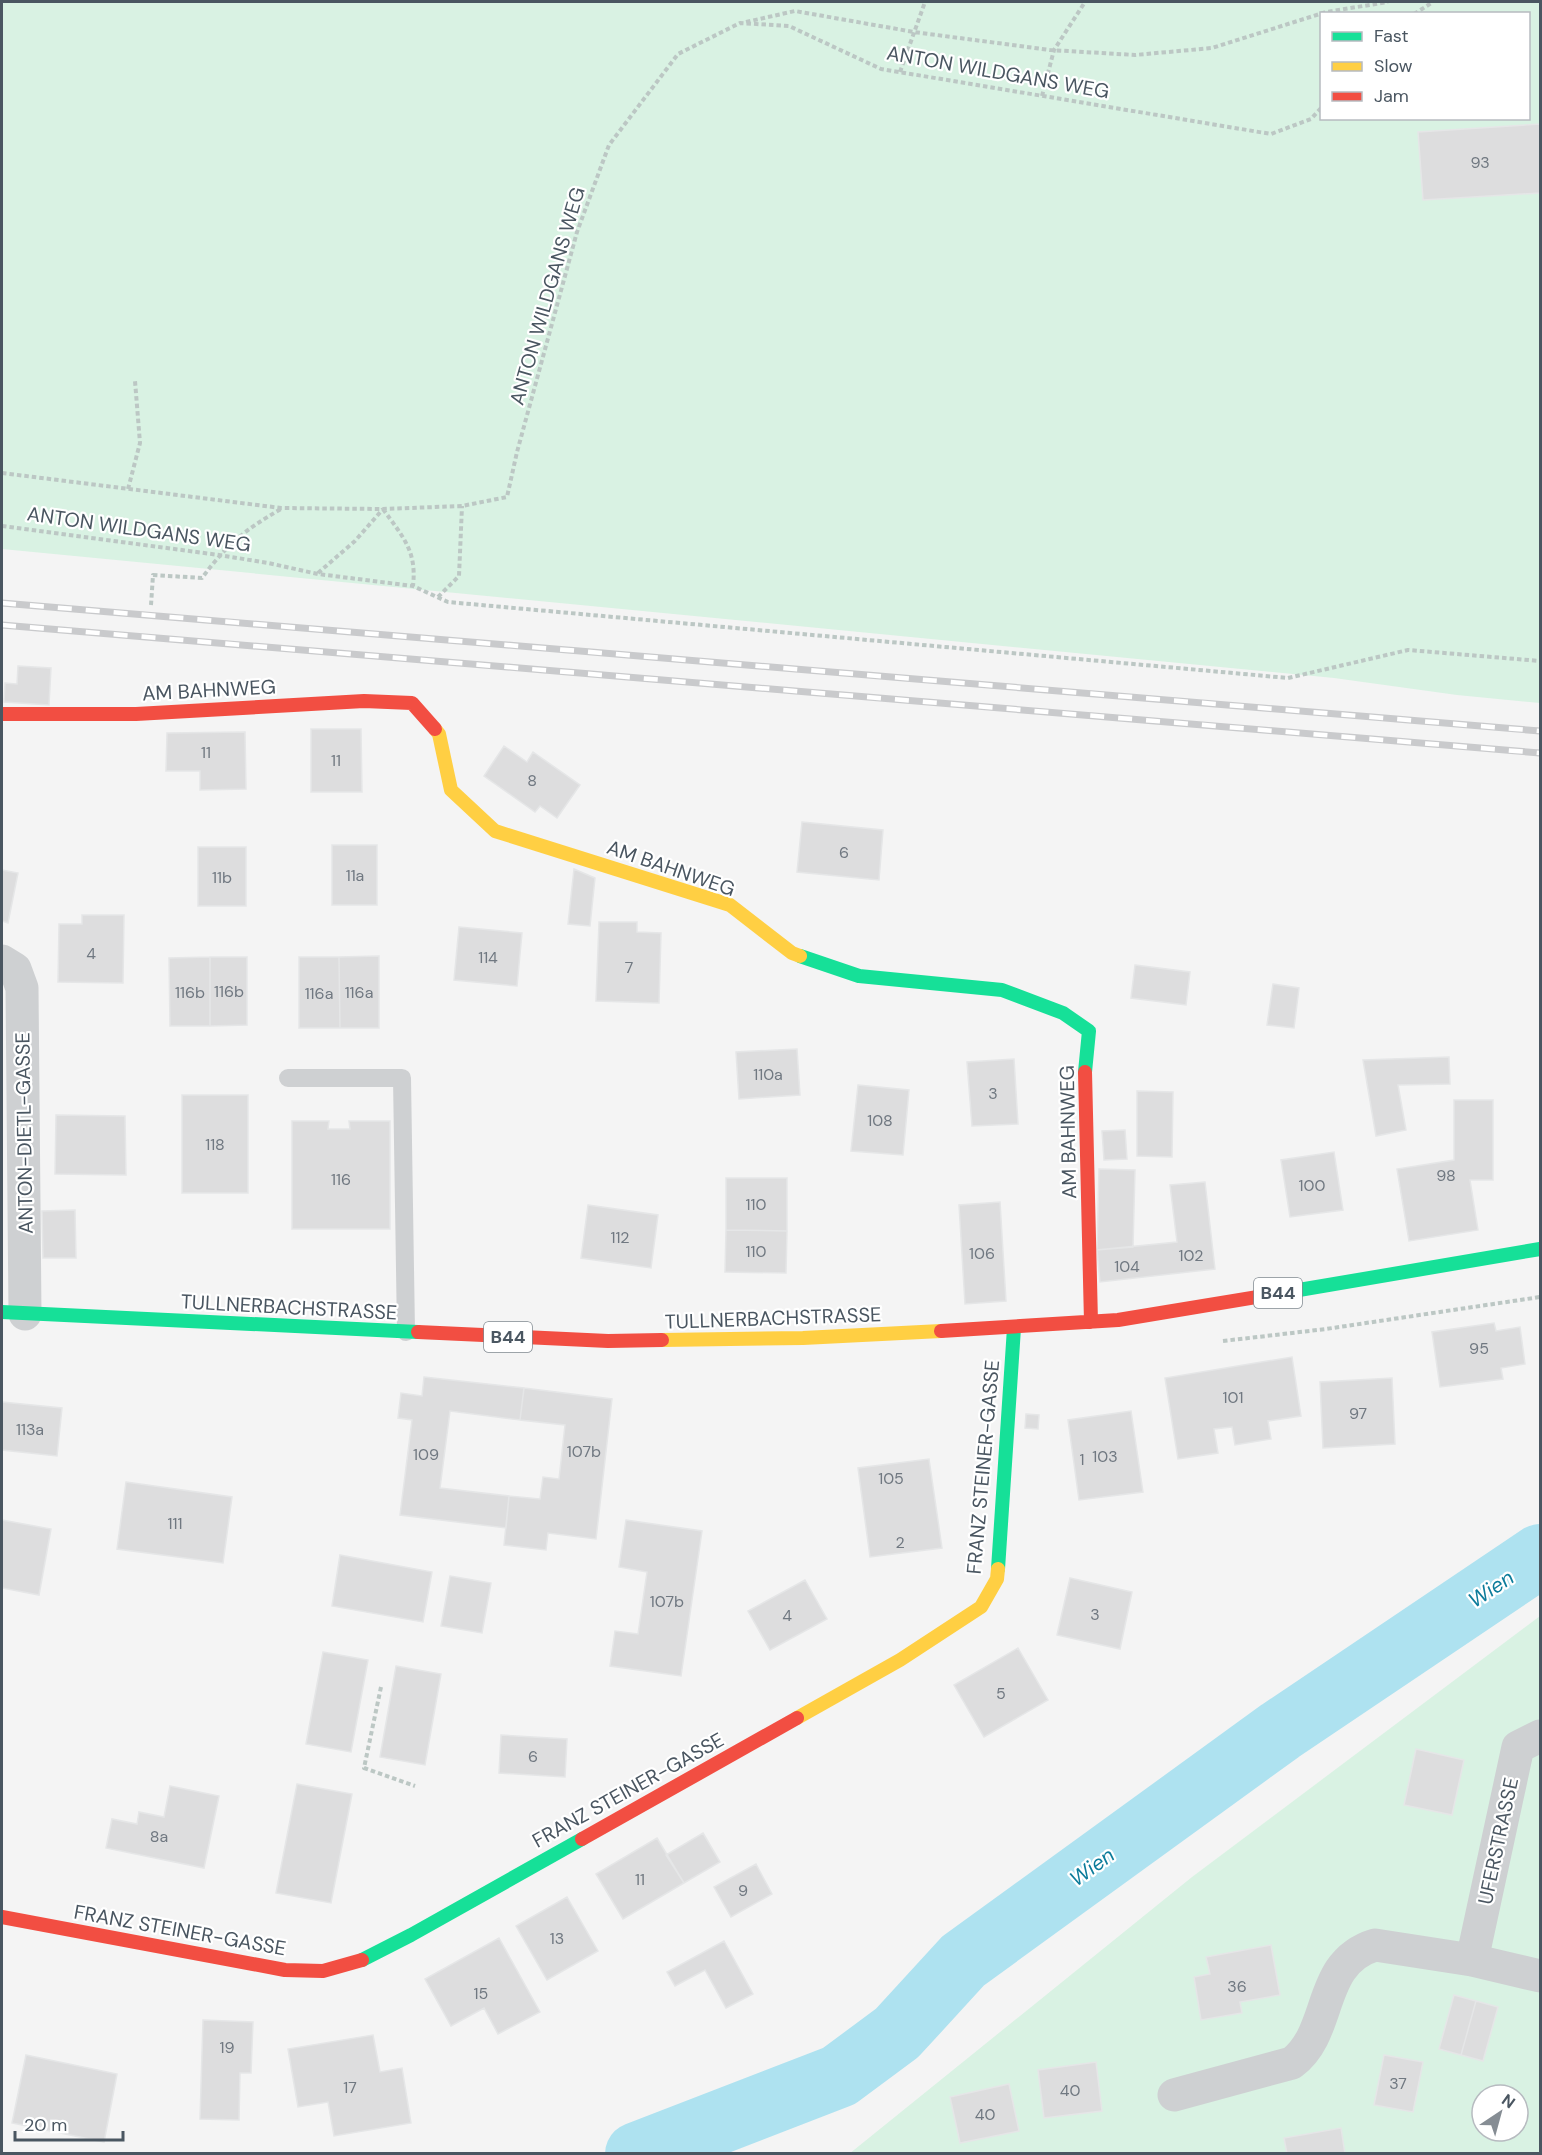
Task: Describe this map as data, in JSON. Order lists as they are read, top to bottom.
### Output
{
  "streets": {
    "street": [
      "AM BAHNWEG",
      "ANTON-DIETL-GASSE",
      "B44",
      "TULLNERBACHSTRASSE",
      "FRANZ STEINER-GASSE",
      "UFERSTRASSE"
    ],
    "path": ["ANTON WILDGANS WEG"]
  },
  "crossings": [
    ["AM BAHNWEG", "TULLNERBACHSTRASSE"],
    ["ANTON-DIETL-GASSE", "TULLNERBACHSTRASSE"],
    ["TULLNERBACHSTRASSE", "FRANZ STEINER-GASSE"]
  ],
  "water": ["Wien"],
  "house_numbers": [
    "93",
    "11",
    "11",
    "8",
    "6",
    "11a",
    "11b",
    "4",
    "114",
    "7",
    "116b",
    "116b",
    "116a",
    "116a",
    "110a",
    "3",
    "108",
    "118",
    "98",
    "116",
    "100",
    "110",
    "112",
    "110",
    "106",
    "102",
    "104",
    "95",
    "101",
    "97",
    "113a",
    "107b",
    "109",
    "103",
    "1",
    "105",
    "111",
    "2",
    "107b",
    "3",
    "4",
    "5",
    "6",
    "8a",
    "11",
    "9",
    "13",
    "36",
    "15",
    "19",
    "37",
    "17",
    "40",
    "40"
  ],
  "legend": ["Fast", "Slow", "Jam"],
  "scale_bar": "20 m",
  "north": "top right"
}
